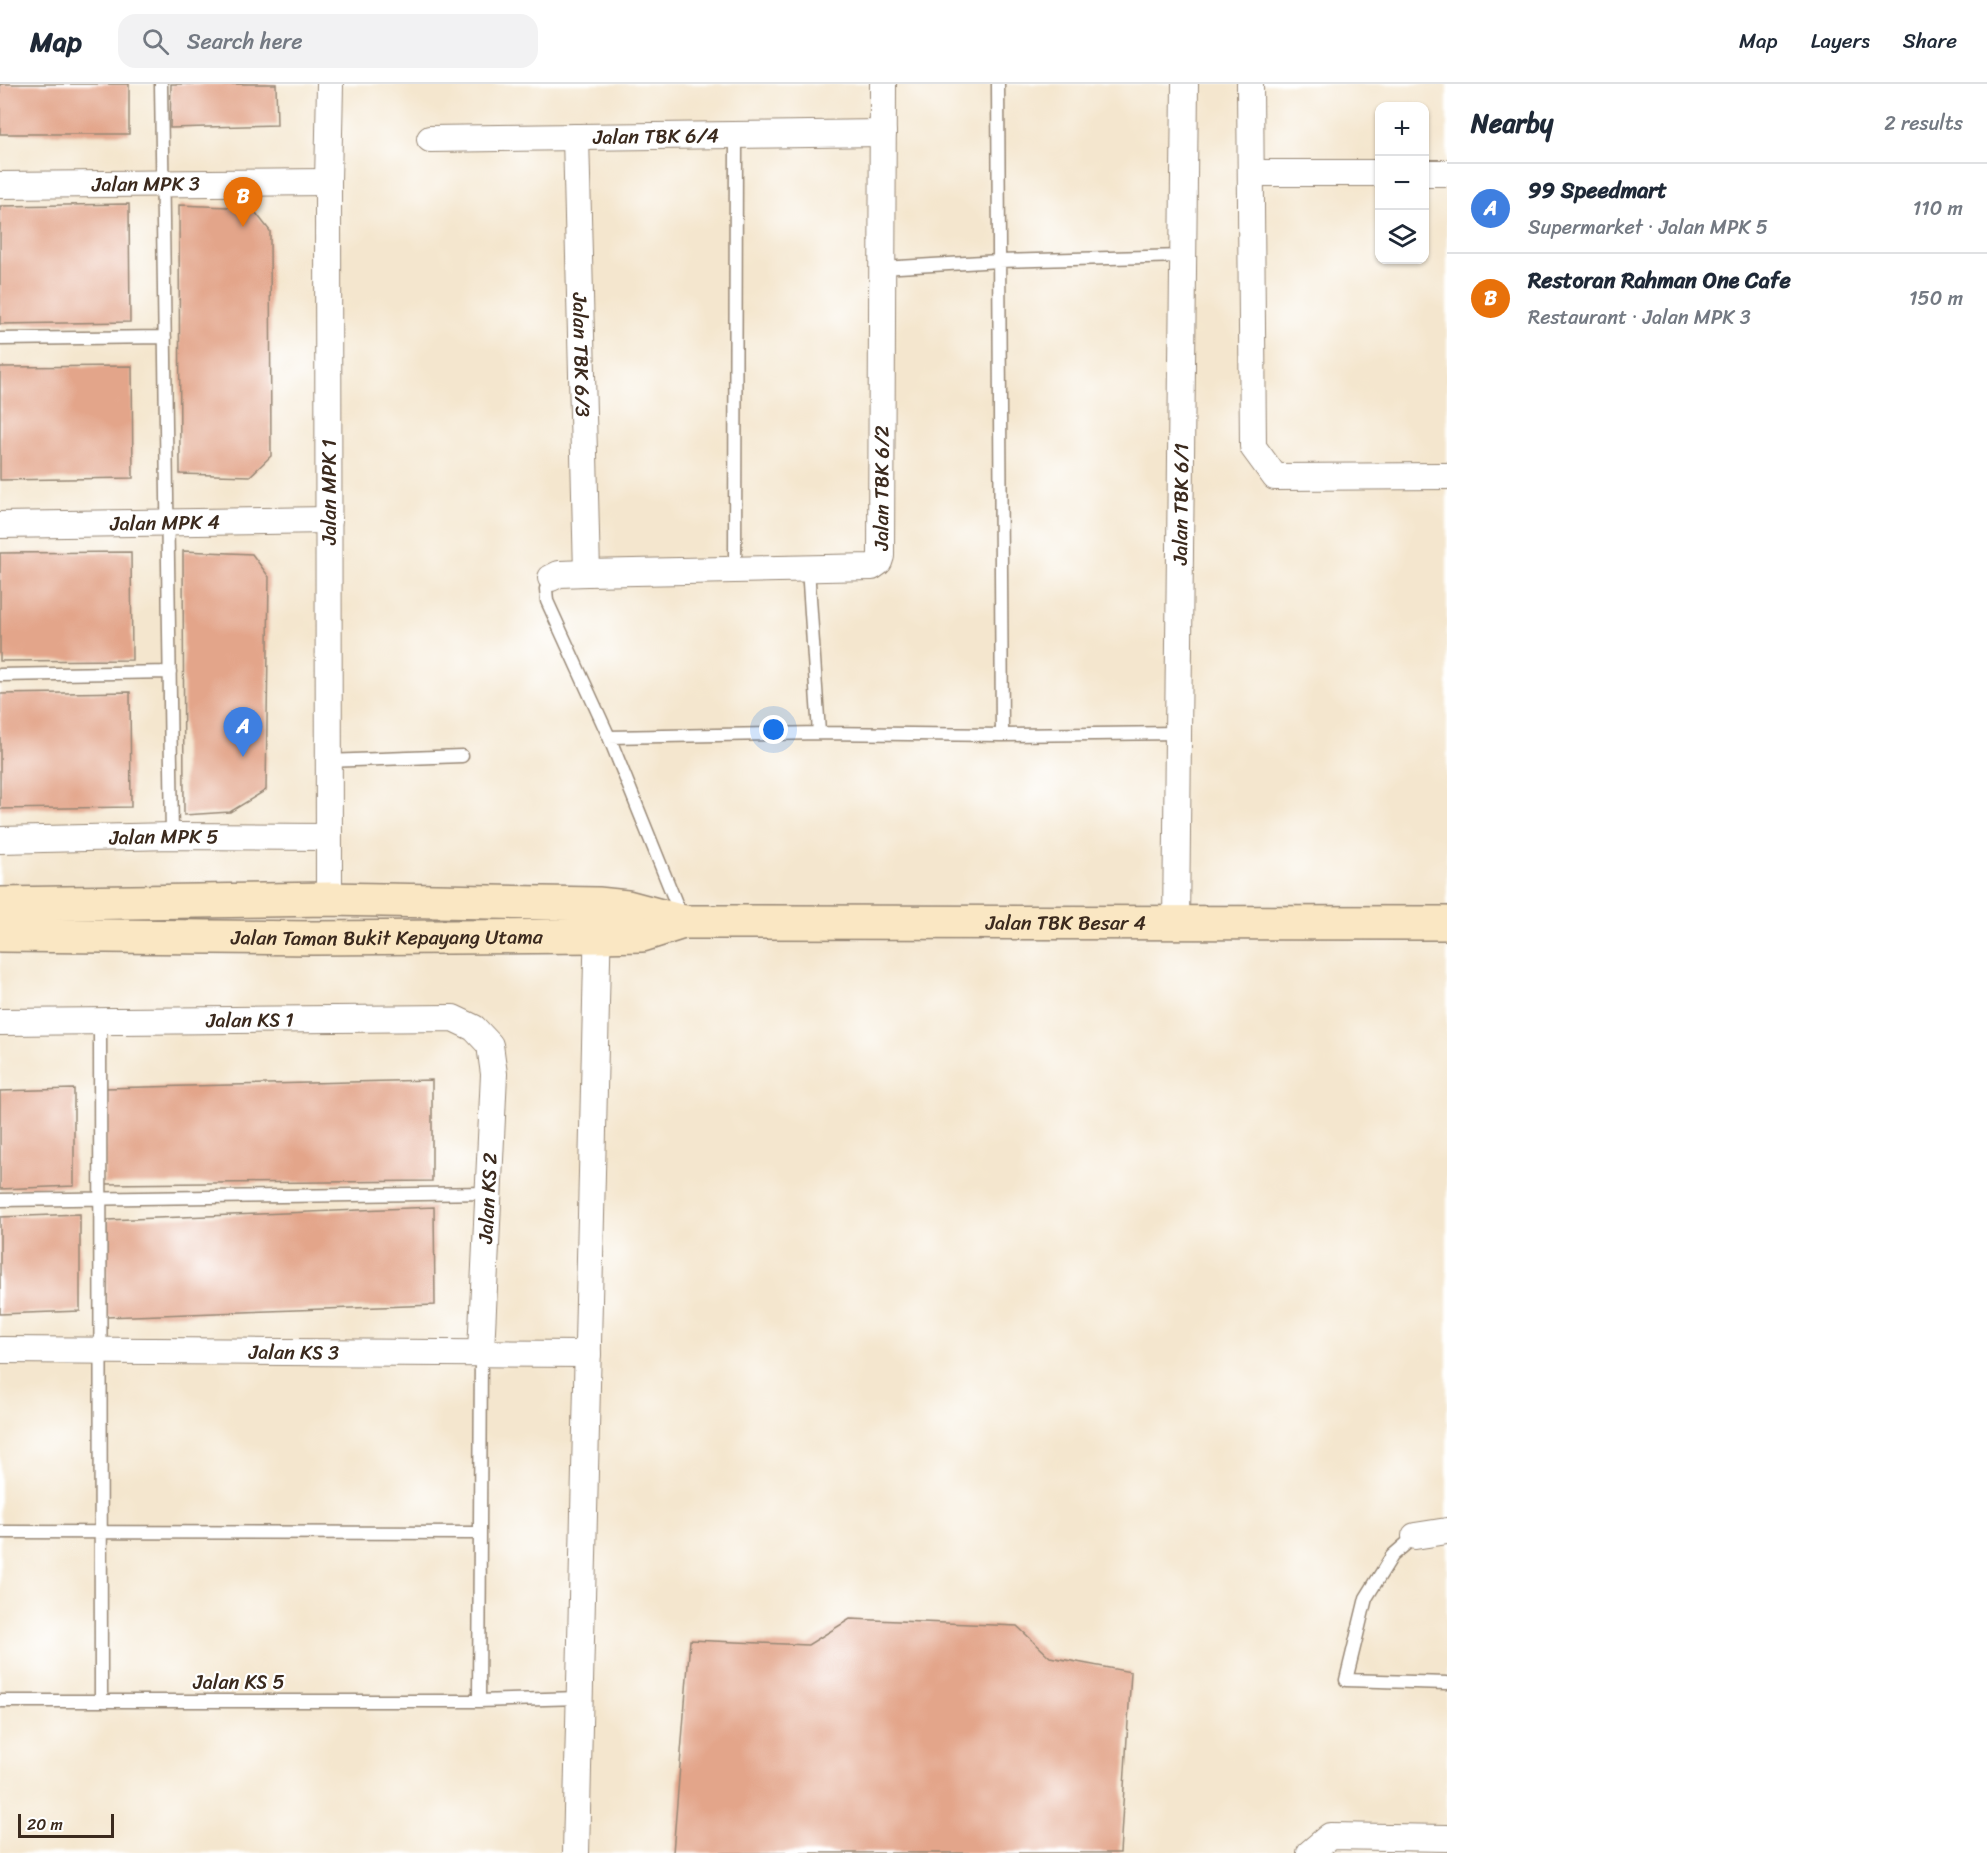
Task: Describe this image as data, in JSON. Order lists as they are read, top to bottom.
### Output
{
  "streets": {
    "street": [
      "Jalan TBK 6/4",
      "Jalan MPK 3",
      "Jalan TBK 6/3",
      "Jalan TBK 6/2",
      "Jalan MPK 1",
      "Jalan TBK 6/1",
      "Jalan MPK 4",
      "Jalan MPK 5",
      "Jalan TBK Besar 4",
      "Jalan Taman Bukit Kepayang Utama",
      "Jalan KS 1",
      "Jalan KS 2",
      "Jalan KS 3"
    ],
    "lane": ["Jalan KS 5"]
  },
  "crossings": [
    ["Jalan TBK 6/4", "Jalan TBK 6/3"],
    ["Jalan TBK 6/4", "Jalan TBK 6/2"],
    ["Jalan MPK 3", "Jalan MPK 1"],
    ["Jalan TBK 6/3", "Jalan TBK 6/2"],
    ["Jalan MPK 1", "Jalan MPK 4"],
    ["Jalan MPK 1", "Jalan MPK 5"],
    ["Jalan MPK 1", "Jalan Taman Bukit Kepayang Utama"],
    ["Jalan TBK 6/1", "Jalan TBK Besar 4"],
    ["Jalan TBK Besar 4", "Jalan Taman Bukit Kepayang Utama"],
    ["Jalan KS 1", "Jalan KS 2"],
    ["Jalan KS 2", "Jalan KS 3"]
  ],
  "scale_bar": "20 m",
  "page": {
    "header": "Map",
    "search": "Search here",
    "nav": ["Map", "Layers", "Share"],
    "heading": ["Nearby", "2 results"],
    "map_buttons": ["+", "−"],
    "list": [
      {
        "mark": "A",
        "name": "99 Speedmart",
        "note": "Supermarket · Jalan MPK 5",
        "value": "110 m"
      },
      {
        "mark": "B",
        "name": "Restoran Rahman One Cafe",
        "note": "Restaurant · Jalan MPK 3",
        "value": "150 m"
      }
    ],
    "pins": ["B", "A"],
    "scale": "20 m"
  }
}
